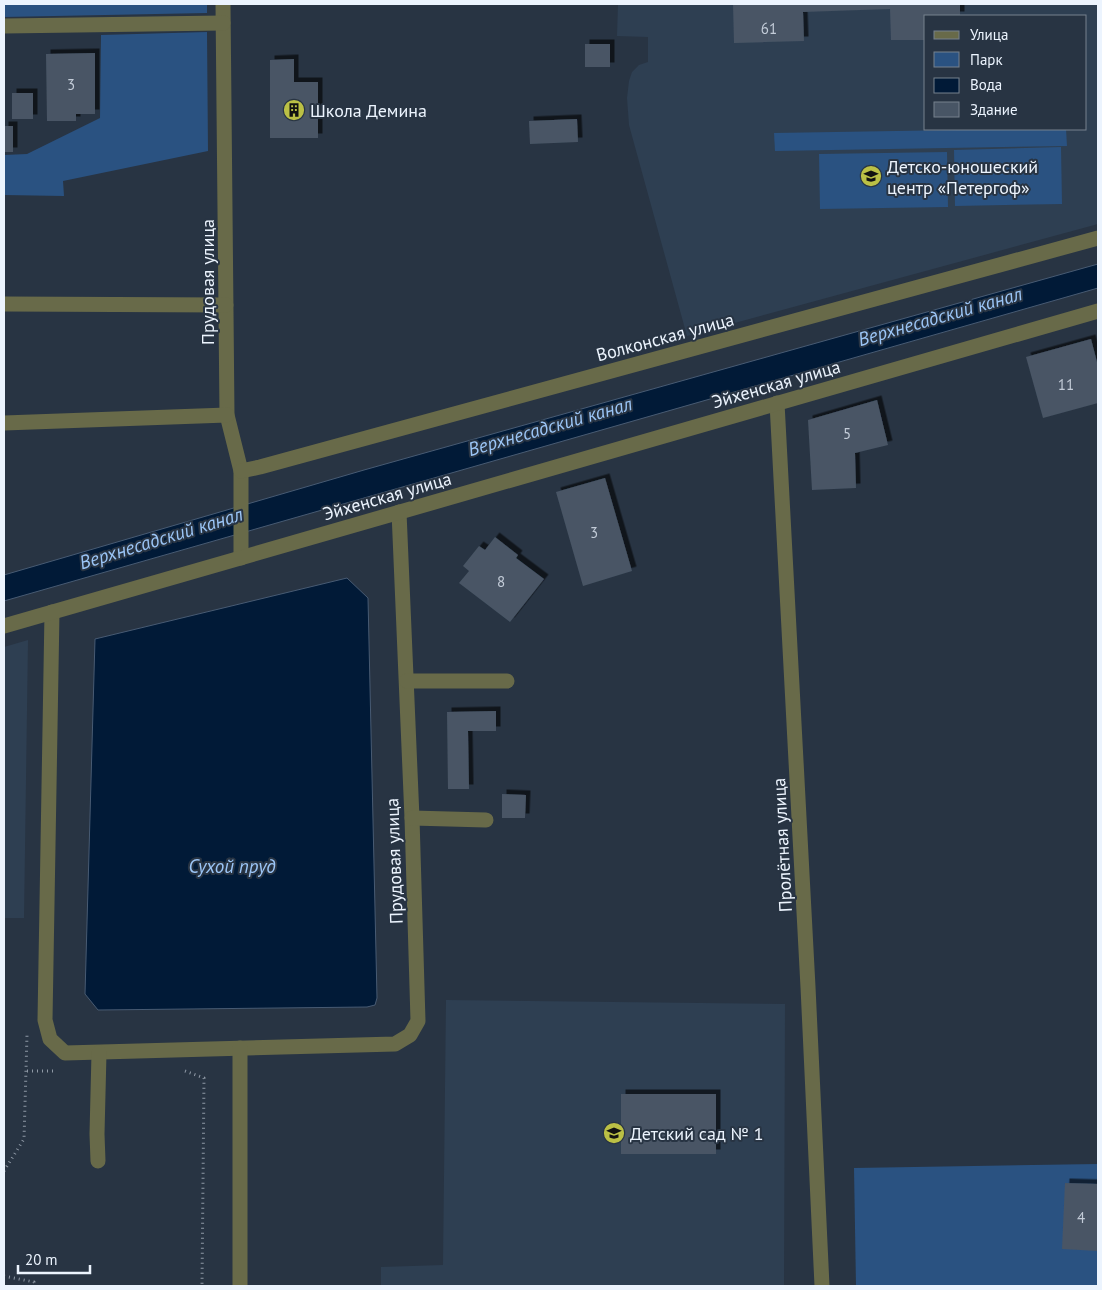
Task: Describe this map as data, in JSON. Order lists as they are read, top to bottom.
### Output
{
  "streets": {
    "street": [
      "Прудовая улица",
      "Волконская улица",
      "Эйхенская улица",
      "Пролётная улица"
    ]
  },
  "crossings": [
    ["Прудовая улица", "Волконская улица"],
    ["Прудовая улица", "Эйхенская улица"],
    ["Эйхенская улица", "Пролётная улица"]
  ],
  "water": ["Верхнесадский канал", "Сухой пруд"],
  "places": {
    "building": ["Школа Демина"],
    "school or university": ["Детско-юношеский центр «Петергоф»", "Детский сад № 1"]
  },
  "house_numbers": [
    "61",
    "3",
    "11",
    "5",
    "3",
    "8",
    "4"
  ],
  "legend": [
    "Улица",
    "Парк",
    "Вода",
    "Здание"
  ],
  "scale_bar": "20 m"
}
